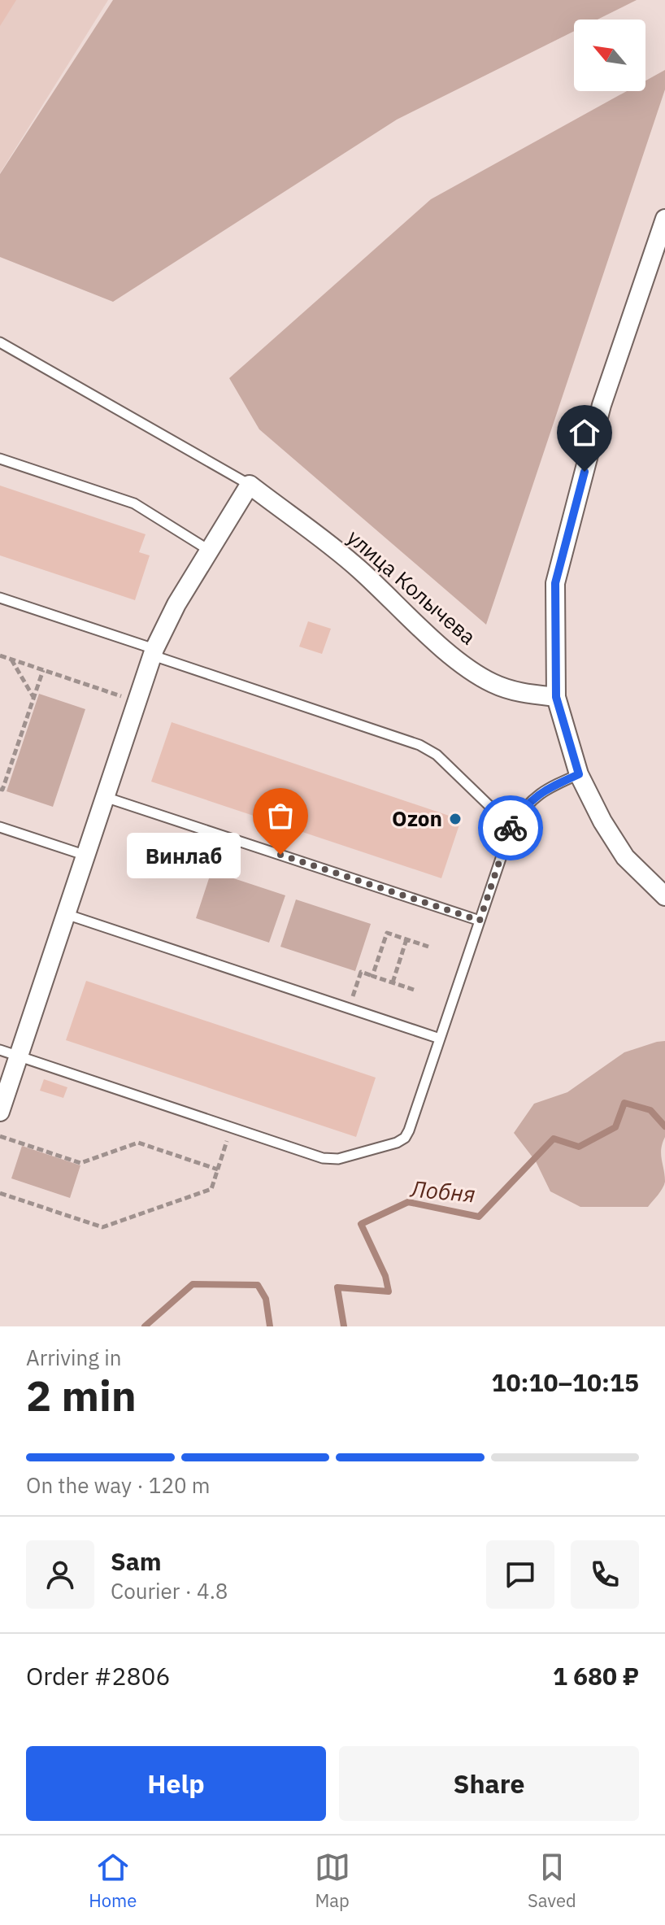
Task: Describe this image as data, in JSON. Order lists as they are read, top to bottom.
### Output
{
  "streets": {
    "street": ["улица Колычева"]
  },
  "water": ["Лобня"],
  "places": ["Ozon", "Винлаб"],
  "north": "top left",
  "page": {
    "bubble": "Винлаб",
    "heading": ["2 min", "Arriving in", "10:10–10:15"],
    "panel": [
      "Sam",
      "Courier · 4.8",
      "Order #2806",
      "1 680 ₽"
    ],
    "bar": "On the way · 120 m",
    "buttons": ["Help", "Share"],
    "tabs": ["Home", "Map", "Saved"]
  }
}
